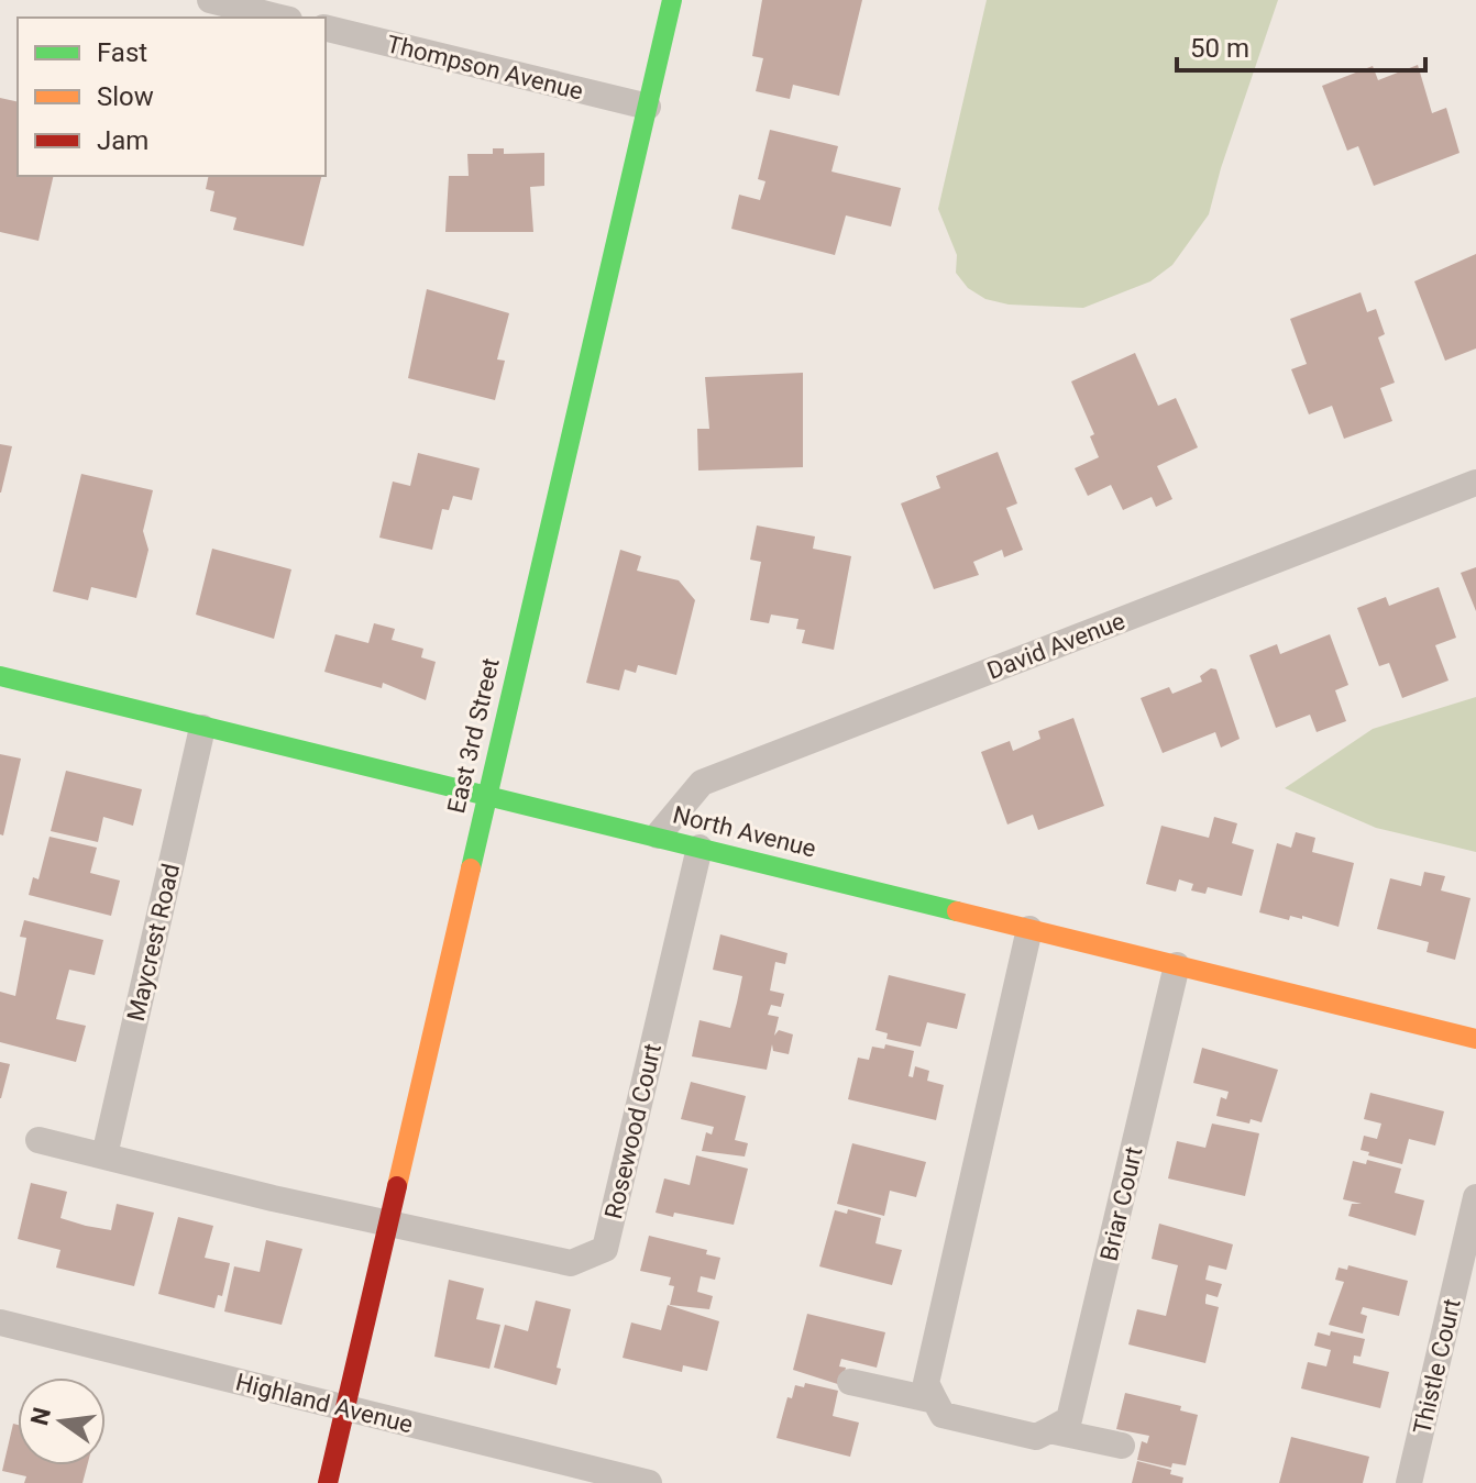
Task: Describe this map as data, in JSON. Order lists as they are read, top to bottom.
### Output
{
  "streets": {
    "street": [
      "Thompson Avenue",
      "David Avenue",
      "East 3rd Street",
      "North Avenue",
      "Maycrest Road",
      "Rosewood Court",
      "Briar Court",
      "Thistle Court",
      "Highland Avenue"
    ]
  },
  "crossings": [
    ["Thompson Avenue", "East 3rd Street"],
    ["David Avenue", "North Avenue"],
    ["East 3rd Street", "North Avenue"],
    ["East 3rd Street", "Rosewood Court"],
    ["East 3rd Street", "Highland Avenue"],
    ["North Avenue", "Maycrest Road"],
    ["North Avenue", "Rosewood Court"],
    ["North Avenue", "Briar Court"]
  ],
  "legend": ["Fast", "Slow", "Jam"],
  "scale_bar": "50 m",
  "north": "left"
}
